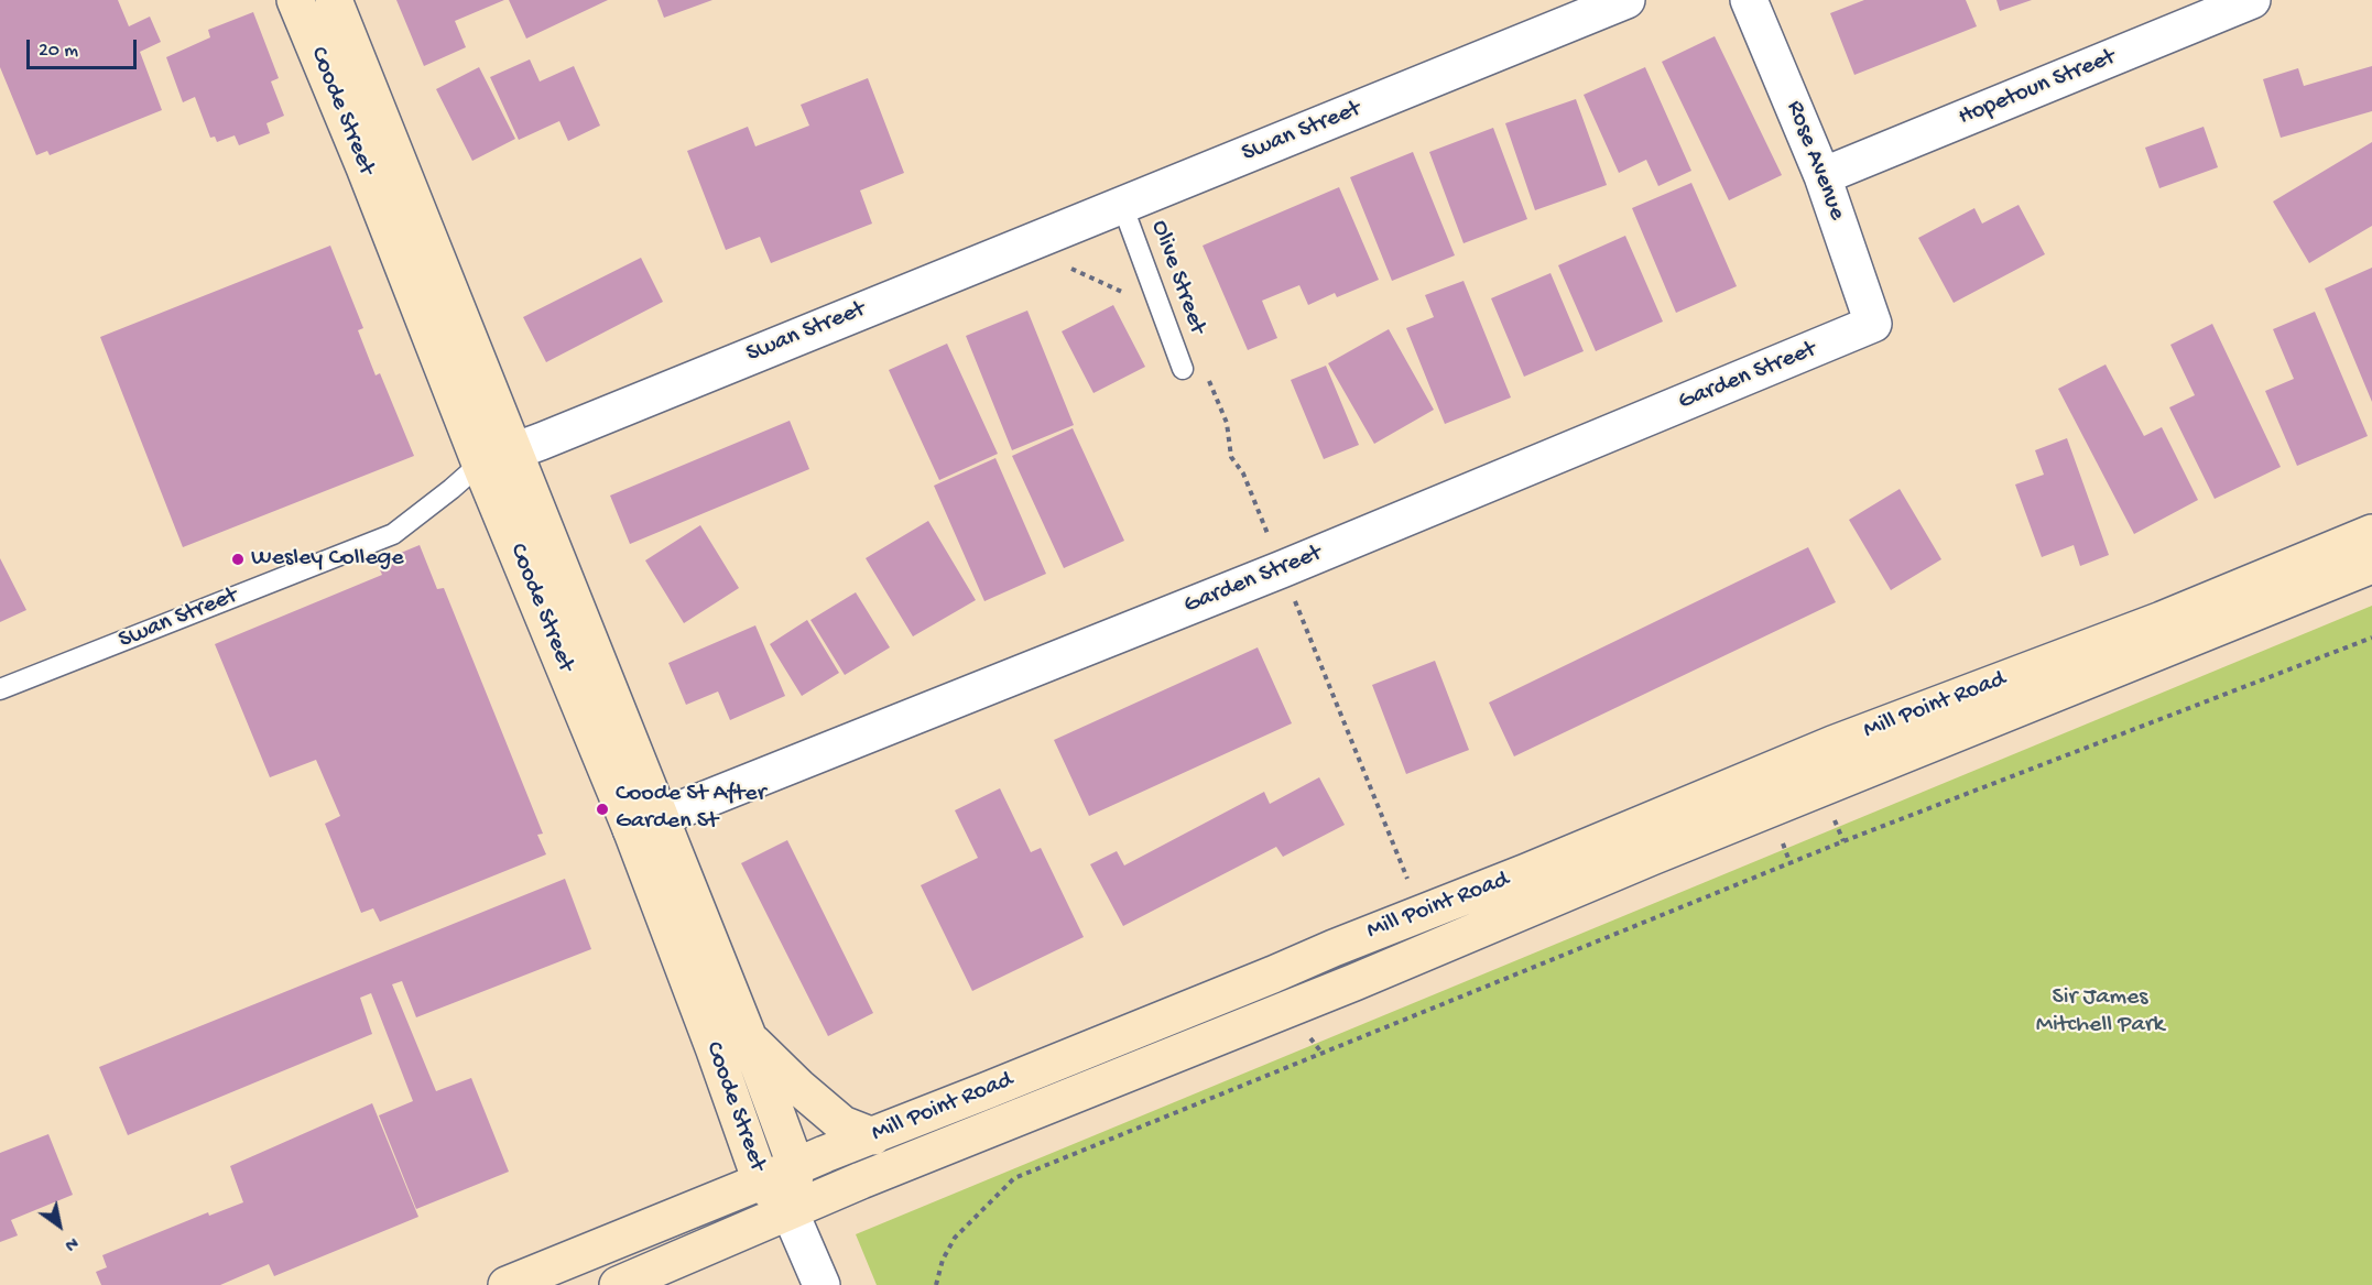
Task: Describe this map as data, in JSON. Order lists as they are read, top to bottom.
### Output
{
  "streets": {
    "main road": ["Coode Street", "Mill Point Road"],
    "street": [
      "Hopetoun Street",
      "Swan Street",
      "Rose Avenue",
      "Garden Street"
    ],
    "lane": ["Olive Street"]
  },
  "crossings": [
    ["Hopetoun Street", "Rose Avenue"],
    ["Coode Street", "Swan Street"],
    ["Coode Street", "Garden Street"],
    ["Coode Street", "Mill Point Road"],
    ["Swan Street", "Olive Street"],
    ["Rose Avenue", "Garden Street"]
  ],
  "parks": ["Sir James Mitchell Park"],
  "places": ["Wesley College", "Coode St After Garden St"],
  "scale_bar": "20 m",
  "north": "bottom right"
}
